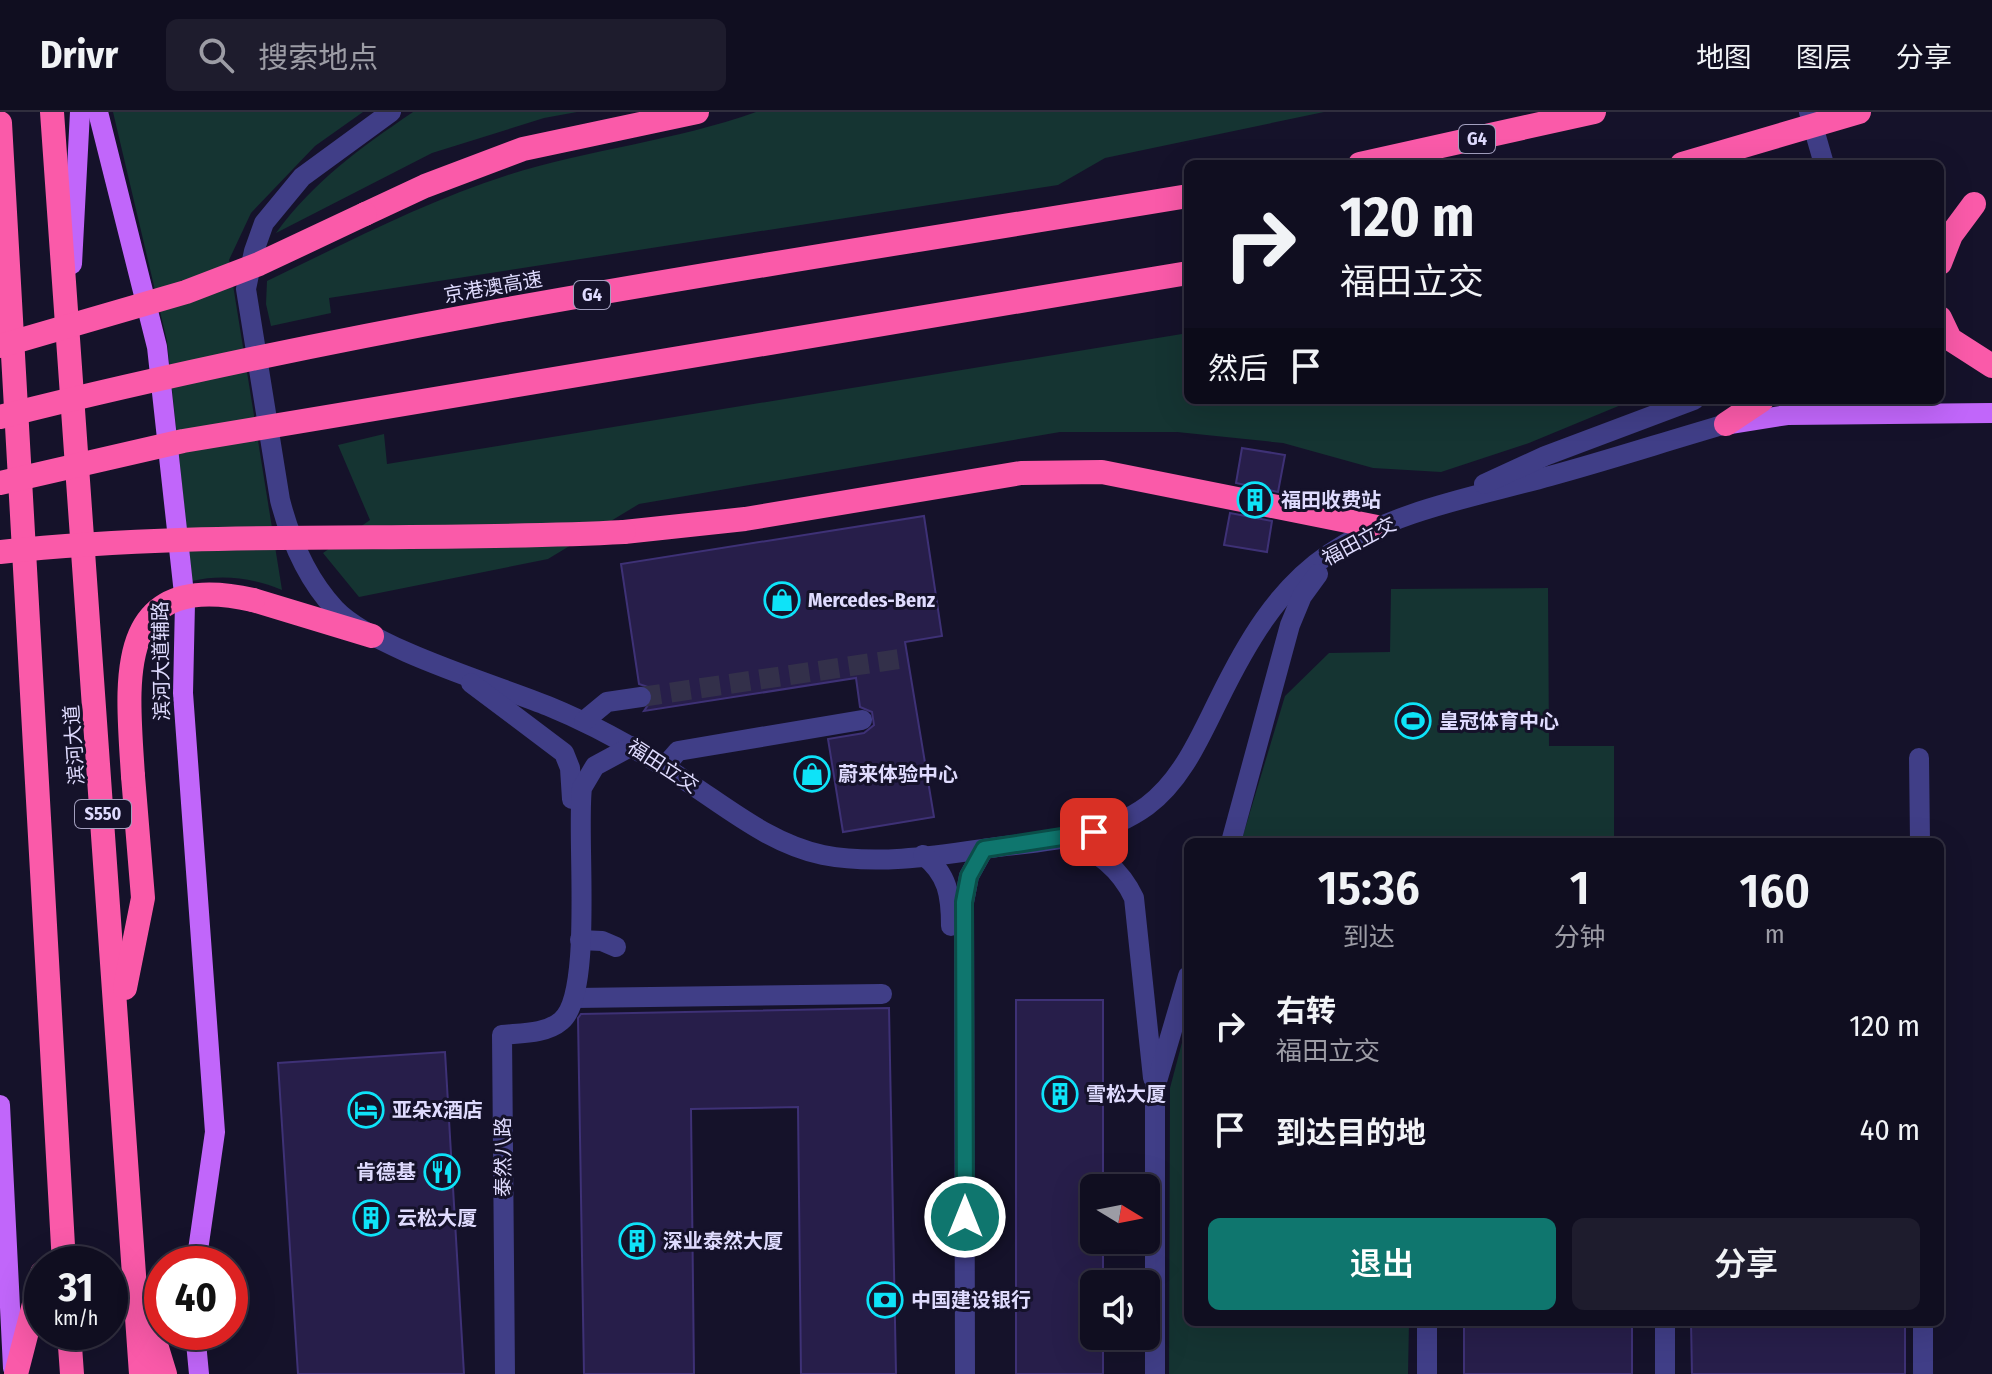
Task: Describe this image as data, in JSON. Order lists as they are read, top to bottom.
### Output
{
  "streets": {
    "highway": [
      "G4",
      "京港澳高速",
      "滨河大道",
      "S550"
    ],
    "main road": ["滨河大道辅路"],
    "street": ["福田立交", "泰然八路"]
  },
  "places": {
    "building": [
      "福田收费站",
      "雪松大厦",
      "云松大厦",
      "深业泰然大厦"
    ],
    "shop": ["Mercedes-Benz", "蔚来体验中心"],
    "sports": ["皇冠体育中心"],
    "hotel": ["亚朵X酒店"],
    "restaurant": ["肯德基"],
    "bank": ["中国建设银行"]
  },
  "north": "right",
  "page": {
    "header": "Drivr",
    "search": "搜索地点",
    "nav": ["地图", "图层", "分享"],
    "turn": ["120 m", "福田立交"],
    "then": "然后",
    "eta": [
      "15:36",
      "到达",
      "1",
      "分钟",
      "160",
      "m"
    ],
    "list": [
      {
        "name": "右转",
        "note": "福田立交",
        "value": "120 m"
      },
      {
        "name": "到达目的地",
        "value": "40 m"
      }
    ],
    "buttons": ["退出", "分享"],
    "speed": "31 km/h",
    "limit": "40"
  }
}
